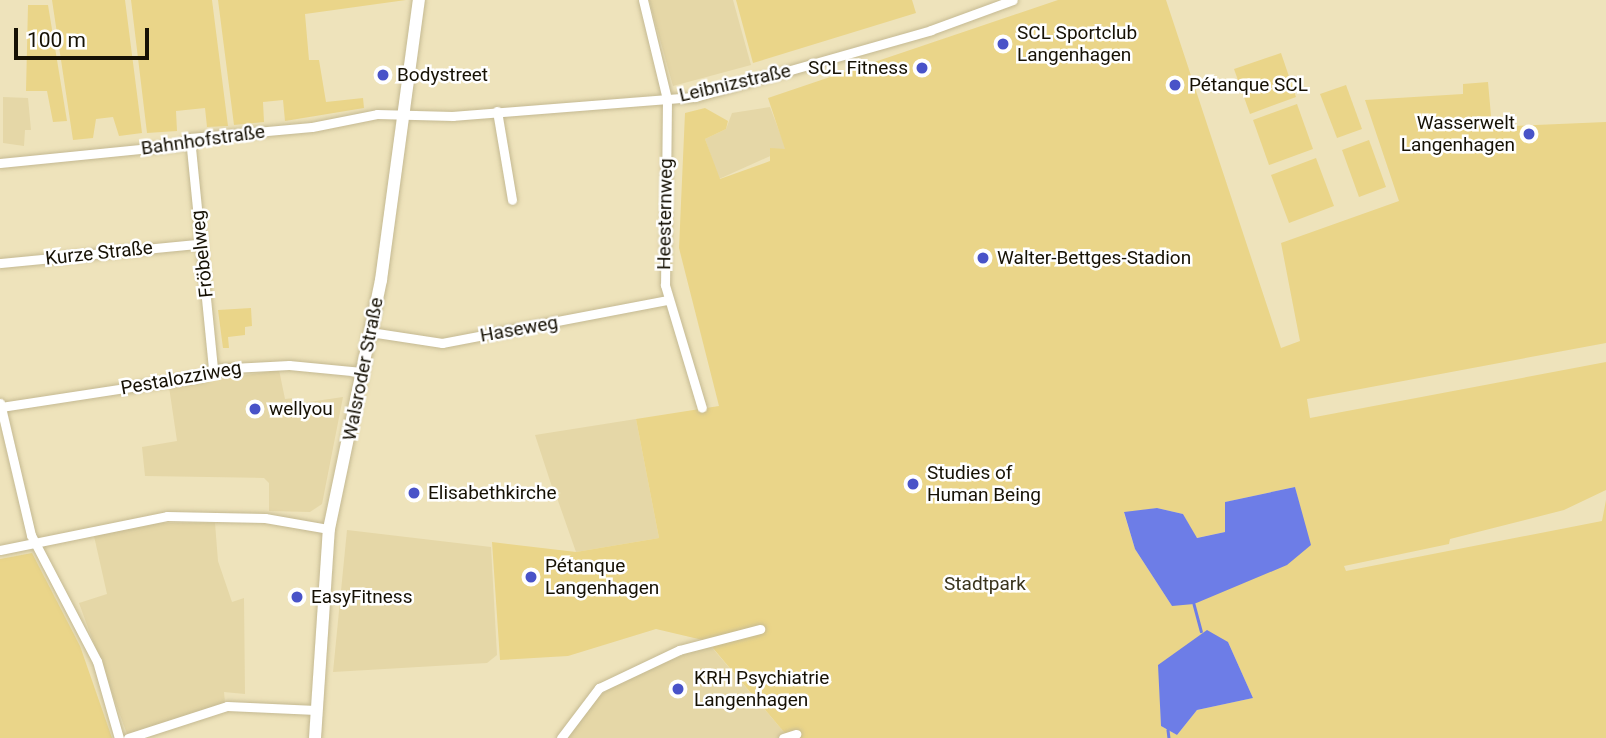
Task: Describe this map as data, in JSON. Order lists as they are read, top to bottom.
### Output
{
  "streets": {
    "street": [
      "Leibnizstraße",
      "Bahnhofstraße",
      "Heesternweg",
      "Kurze Straße",
      "Fröbelweg",
      "Haseweg",
      "Walsroder Straße",
      "Pestalozziweg"
    ]
  },
  "crossings": [
    ["Leibnizstraße", "Bahnhofstraße"],
    ["Leibnizstraße", "Heesternweg"],
    ["Leibnizstraße", "Walsroder Straße"],
    ["Bahnhofstraße", "Fröbelweg"],
    ["Bahnhofstraße", "Walsroder Straße"],
    ["Heesternweg", "Haseweg"],
    ["Kurze Straße", "Fröbelweg"],
    ["Fröbelweg", "Pestalozziweg"],
    ["Haseweg", "Walsroder Straße"],
    ["Walsroder Straße", "Pestalozziweg"]
  ],
  "parks": ["Stadtpark"],
  "places": [
    "SCL Sportclub Langenhagen",
    "SCL Fitness",
    "Bodystreet",
    "Pétanque SCL",
    "Wasserwelt Langenhagen",
    "Walter-Bettges-Stadion",
    "wellyou",
    "Studies of Human Being",
    "Elisabethkirche",
    "Pétanque Langenhagen",
    "EasyFitness",
    "KRH Psychiatrie Langenhagen"
  ],
  "scale_bar": "100 m"
}
